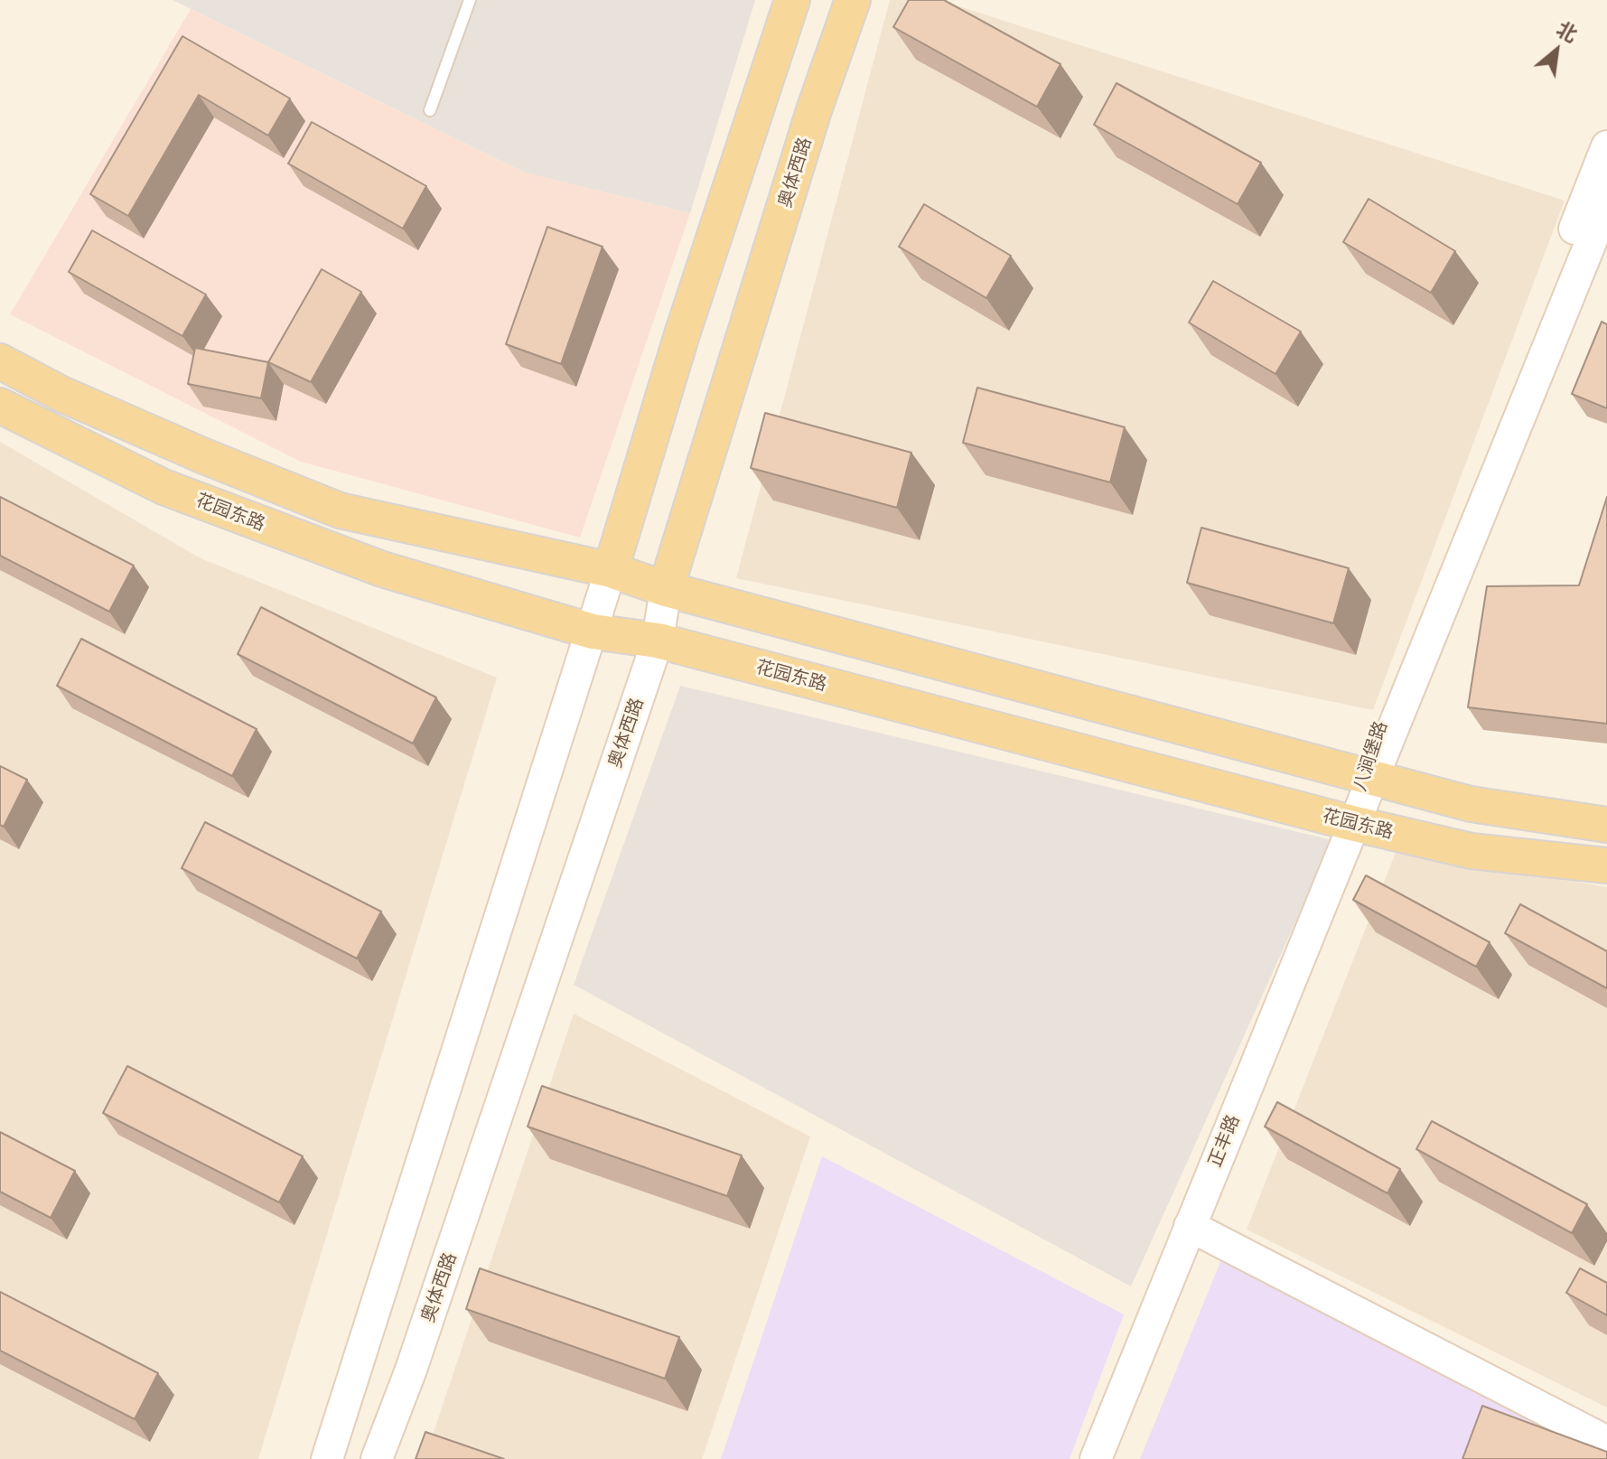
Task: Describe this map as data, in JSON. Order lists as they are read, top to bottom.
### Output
{
  "streets": {
    "main road": ["奥体西路", "花园东路"],
    "street": ["八涧堡路", "正丰路"]
  },
  "crossings": [
    ["奥体西路", "花园东路"],
    ["花园东路", "八涧堡路"],
    ["花园东路", "正丰路"],
    ["八涧堡路", "正丰路"]
  ],
  "north": "top right"
}
